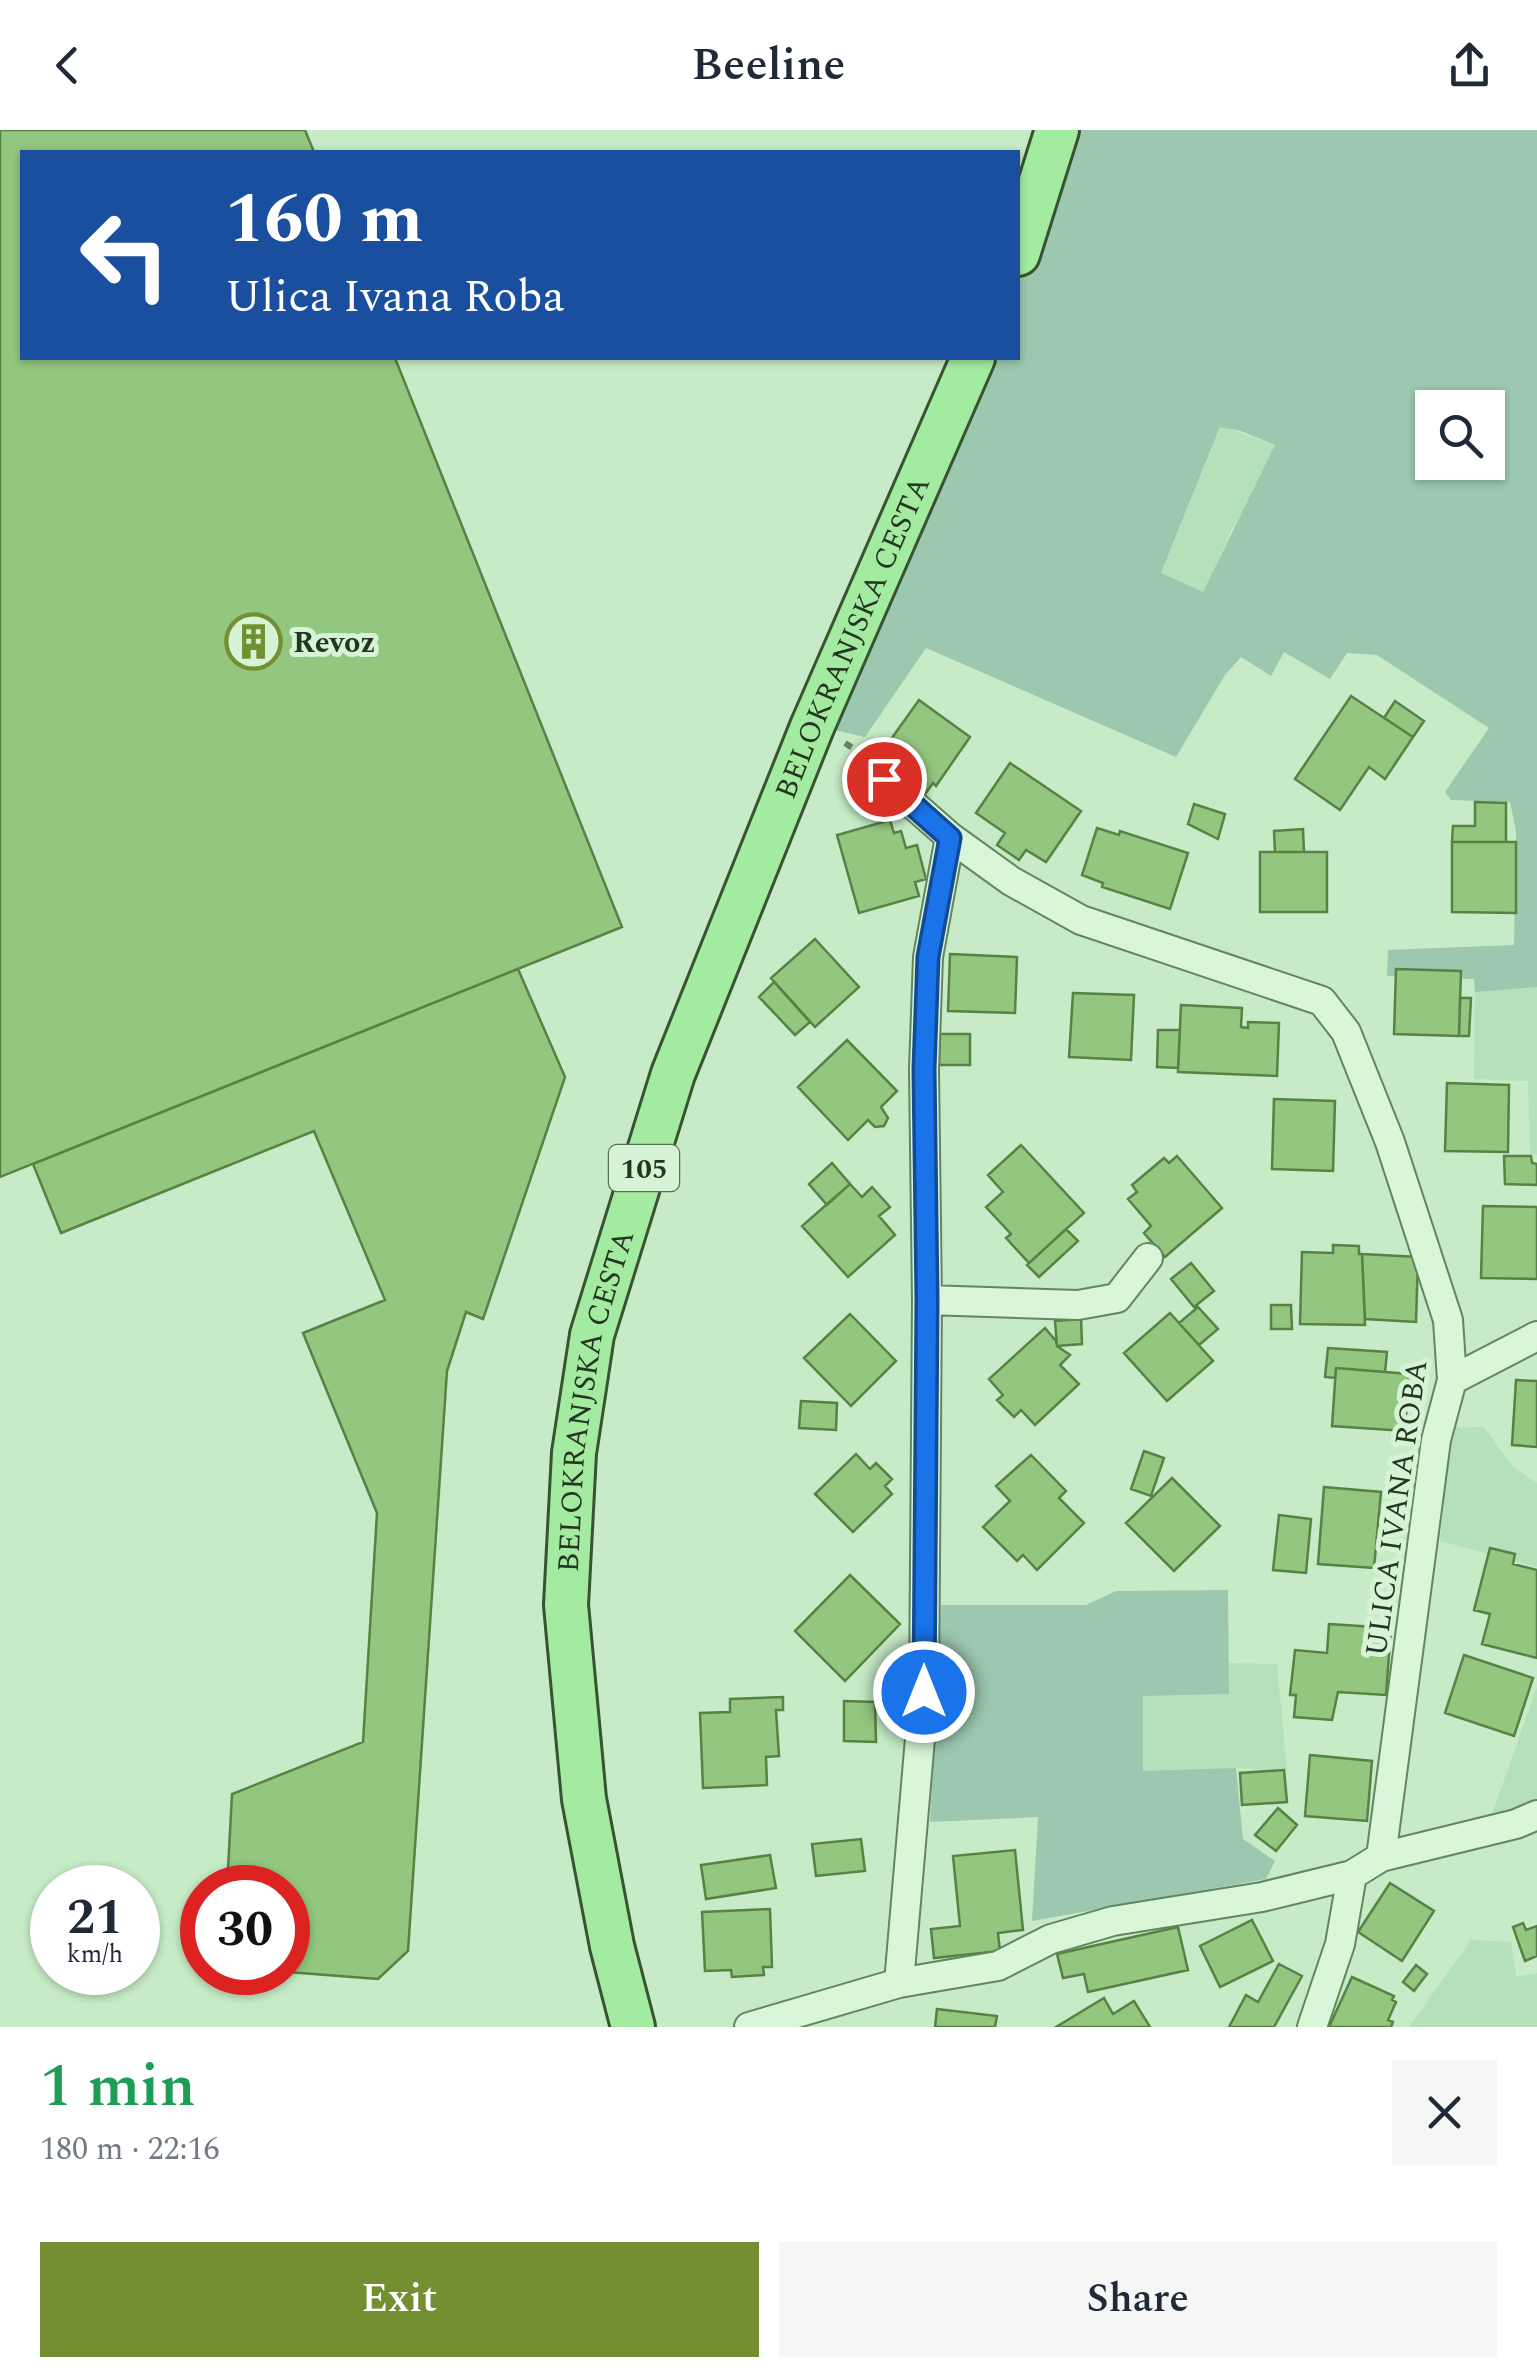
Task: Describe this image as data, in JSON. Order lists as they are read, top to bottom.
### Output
{
  "streets": {
    "main road": ["BELOKRANJSKA CESTA", "105"],
    "street": ["ULICA IVANA ROBA"]
  },
  "places": {
    "building": ["Revoz"]
  },
  "page": {
    "header": "Beeline",
    "turn": ["160 m", "Ulica Ivana Roba"],
    "speed": "21 km/h",
    "limit": "30",
    "heading": ["1 min", "180 m · 22:16"],
    "buttons": ["Exit", "Share"]
  }
}
